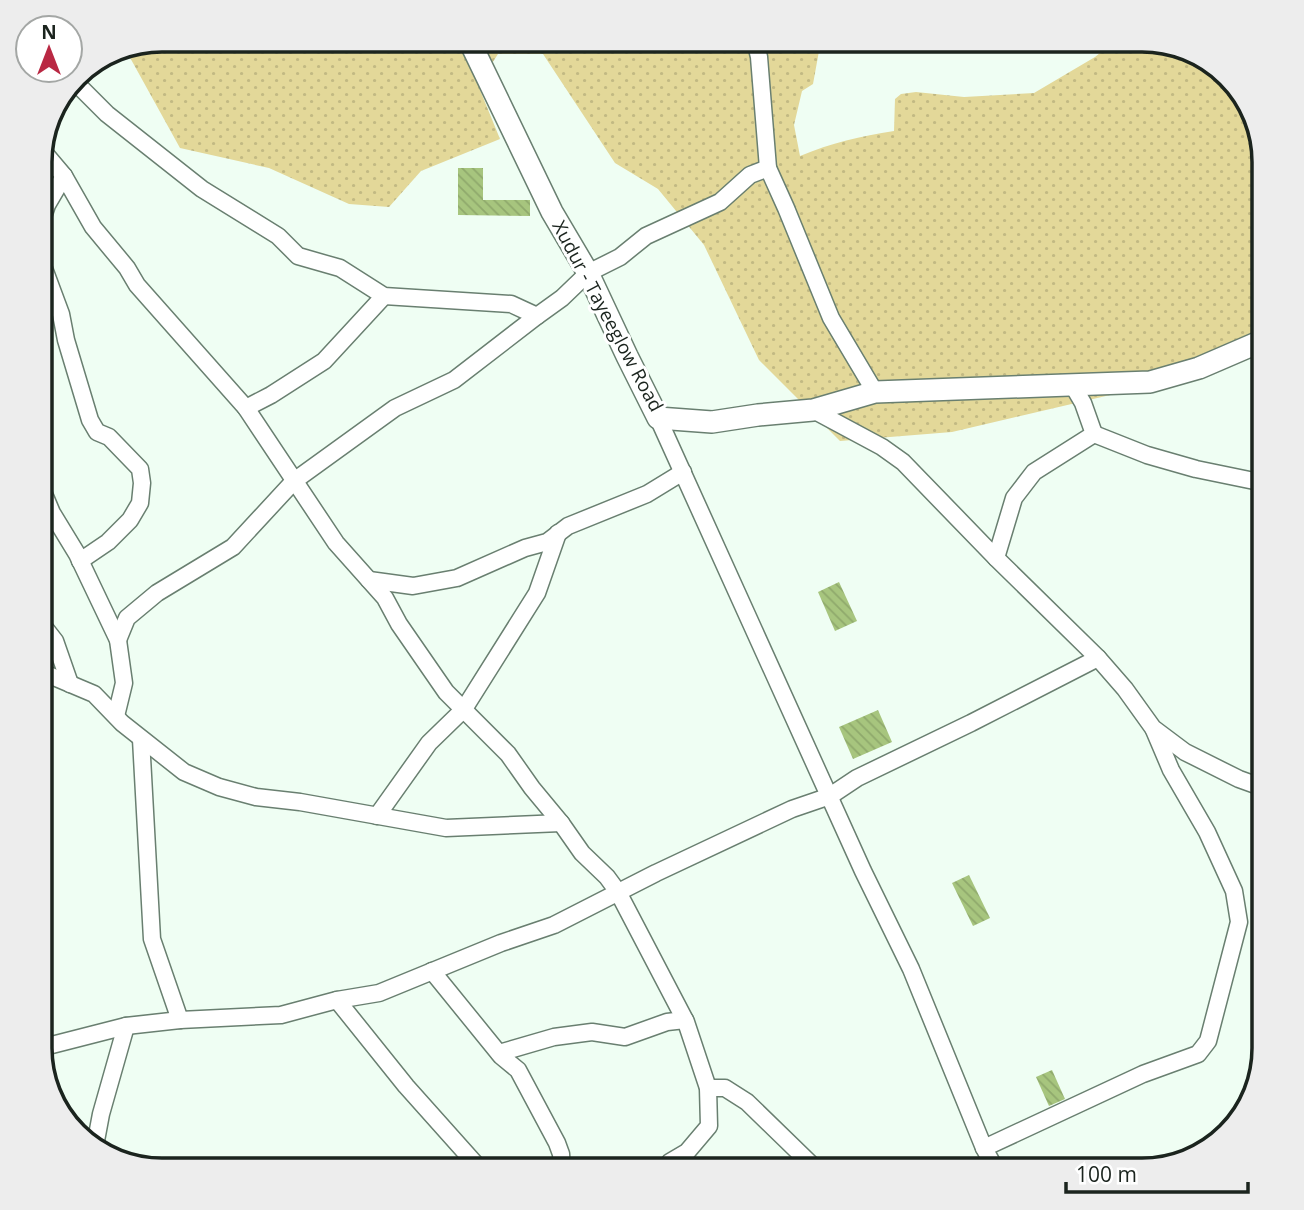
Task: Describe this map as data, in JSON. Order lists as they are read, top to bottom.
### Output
{
  "streets": {
    "main road": ["Xudur - Tayeeglow Road"]
  },
  "scale_bar": "100 m",
  "north": "top"
}
